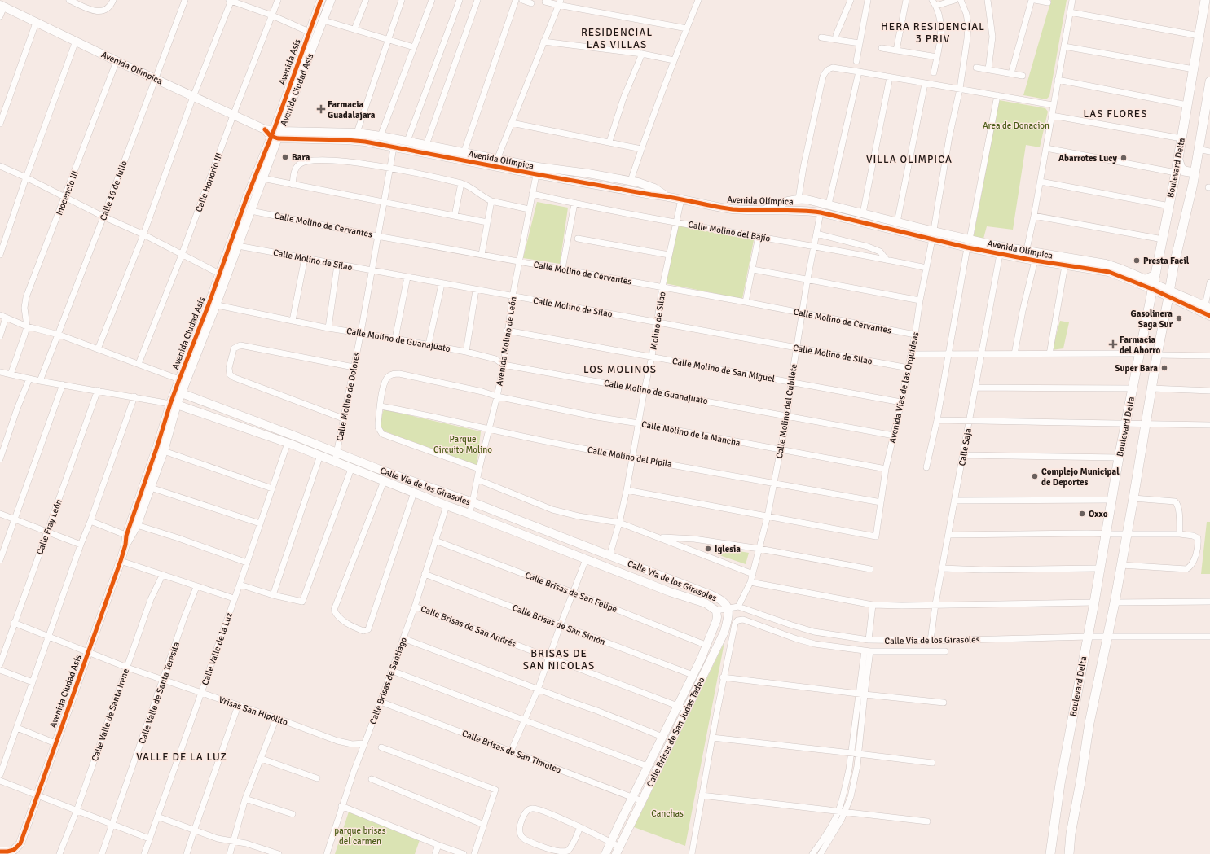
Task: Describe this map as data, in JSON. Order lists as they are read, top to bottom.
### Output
{
  "streets": {
    "main road": ["Boulevard Delta"],
    "street": [
      "Avenida Asís",
      "Avenida Olímpica",
      "Avenida Ciudad Asís",
      "Calle Honorio III",
      "Calle 16 de Julio",
      "Inocencio III",
      "Calle Molino de Cervantes",
      "Calle Molino del Bajío",
      "Calle Molino de Silao",
      "Molino de Silao",
      "Calle Molino de Guanajuato",
      "Avenida Molino de León",
      "Calle Molino de San Miguel",
      "Avenida Vías de las Orquídeas",
      "Calle Molino de Dolores",
      "Calle Molino del Cubilete",
      "Calle Molino de la Mancha",
      "Calle Saja",
      "Calle Molino del Pípila",
      "Calle Vía de los Girasoles",
      "Calle Fray León",
      "Calle Brisas de San Felipe",
      "Calle Brisas de San Simón",
      "Calle Brisas de San Andrés",
      "Calle Valle de la Luz",
      "Calle Brisas de Santiago",
      "Calle Valle de Santa Teresita",
      "Vrisas San Hipólito",
      "Calle Valle de Santa Irene",
      "Calle Brisas de San Judas Tadeo",
      "Calle Brisas de San Timoteo"
    ]
  },
  "crossings": [
    ["Avenida Asís", "Avenida Olímpica"],
    ["Avenida Asís", "Avenida Ciudad Asís"],
    ["Avenida Olímpica", "Avenida Ciudad Asís"],
    ["Avenida Olímpica", "Boulevard Delta"],
    ["Avenida Olímpica", "Calle Honorio III"],
    ["Avenida Olímpica", "Calle 16 de Julio"],
    ["Avenida Olímpica", "Inocencio III"],
    ["Avenida Olímpica", "Molino de Silao"],
    ["Avenida Olímpica", "Avenida Molino de León"],
    ["Avenida Olímpica", "Avenida Vías de las Orquídeas"],
    ["Avenida Olímpica", "Calle Molino de Dolores"],
    ["Avenida Olímpica", "Calle Molino del Cubilete"],
    ["Avenida Olímpica", "Calle Saja"],
    ["Avenida Ciudad Asís", "Calle Molino de Cervantes"],
    ["Avenida Ciudad Asís", "Calle Molino de Silao"],
    ["Avenida Ciudad Asís", "Calle Molino de Guanajuato"],
    ["Avenida Ciudad Asís", "Calle Vía de los Girasoles"],
    ["Avenida Ciudad Asís", "Vrisas San Hipólito"],
    ["Boulevard Delta", "Calle Vía de los Girasoles"],
    ["Calle Molino de Cervantes", "Molino de Silao"],
    ["Calle Molino de Cervantes", "Avenida Molino de León"],
    ["Calle Molino de Cervantes", "Avenida Vías de las Orquídeas"],
    ["Calle Molino de Cervantes", "Calle Molino de Dolores"],
    ["Calle Molino de Cervantes", "Calle Molino del Cubilete"],
    ["Calle Molino del Bajío", "Molino de Silao"],
    ["Calle Molino del Bajío", "Avenida Molino de León"],
    ["Calle Molino del Bajío", "Avenida Vías de las Orquídeas"],
    ["Calle Molino del Bajío", "Calle Molino del Cubilete"],
    ["Calle Molino de Silao", "Molino de Silao"],
    ["Calle Molino de Silao", "Avenida Molino de León"],
    ["Calle Molino de Silao", "Avenida Vías de las Orquídeas"],
    ["Calle Molino de Silao", "Calle Molino de Dolores"],
    ["Calle Molino de Silao", "Calle Molino del Cubilete"],
    ["Molino de Silao", "Calle Molino de Guanajuato"],
    ["Molino de Silao", "Calle Molino de San Miguel"],
    ["Molino de Silao", "Calle Molino de la Mancha"],
    ["Molino de Silao", "Calle Molino del Pípila"],
    ["Molino de Silao", "Calle Vía de los Girasoles"],
    ["Calle Molino de Guanajuato", "Avenida Molino de León"],
    ["Calle Molino de Guanajuato", "Avenida Vías de las Orquídeas"],
    ["Calle Molino de Guanajuato", "Calle Molino de Dolores"],
    ["Calle Molino de Guanajuato", "Calle Molino del Cubilete"],
    ["Avenida Molino de León", "Calle Molino de San Miguel"],
    ["Avenida Molino de León", "Calle Molino de la Mancha"],
    ["Avenida Molino de León", "Calle Molino del Pípila"],
    ["Avenida Molino de León", "Calle Vía de los Girasoles"],
    ["Calle Molino de San Miguel", "Avenida Vías de las Orquídeas"],
    ["Calle Molino de San Miguel", "Calle Molino del Cubilete"],
    ["Avenida Vías de las Orquídeas", "Calle Molino del Cubilete"],
    ["Avenida Vías de las Orquídeas", "Calle Molino de la Mancha"],
    ["Avenida Vías de las Orquídeas", "Calle Molino del Pípila"],
    ["Calle Molino de Dolores", "Calle Vía de los Girasoles"],
    ["Calle Molino del Cubilete", "Calle Molino de la Mancha"],
    ["Calle Molino del Cubilete", "Calle Molino del Pípila"],
    ["Calle Molino del Cubilete", "Calle Vía de los Girasoles"],
    ["Calle Molino de la Mancha", "Calle Molino del Pípila"],
    ["Calle Saja", "Calle Vía de los Girasoles"],
    ["Calle Vía de los Girasoles", "Calle Valle de la Luz"],
    ["Calle Vía de los Girasoles", "Calle Brisas de Santiago"],
    ["Calle Vía de los Girasoles", "Calle Brisas de San Judas Tadeo"],
    ["Calle Fray León", "Vrisas San Hipólito"],
    ["Calle Brisas de San Felipe", "Calle Brisas de Santiago"],
    ["Calle Brisas de San Felipe", "Calle Brisas de San Judas Tadeo"],
    ["Calle Brisas de San Simón", "Calle Brisas de Santiago"],
    ["Calle Brisas de San Simón", "Calle Brisas de San Judas Tadeo"],
    ["Calle Brisas de San Andrés", "Calle Brisas de Santiago"],
    ["Calle Brisas de San Andrés", "Calle Brisas de San Judas Tadeo"],
    ["Calle Valle de la Luz", "Vrisas San Hipólito"],
    ["Calle Brisas de Santiago", "Vrisas San Hipólito"],
    ["Calle Brisas de Santiago", "Calle Brisas de San Timoteo"],
    ["Calle Valle de Santa Teresita", "Vrisas San Hipólito"],
    ["Vrisas San Hipólito", "Calle Valle de Santa Irene"],
    ["Calle Brisas de San Judas Tadeo", "Calle Brisas de San Timoteo"]
  ],
  "districts": [
    "HERA RESIDENCIAL 3 PRIV",
    "RESIDENCIAL LAS VILLAS",
    "LAS FLORES",
    "VILLA OLIMPICA",
    "LOS MOLINOS",
    "BRISAS DE SAN NICOLAS",
    "VALLE DE LA LUZ"
  ],
  "parks": [
    "Area de Donacion",
    "Parque Circuito Molino",
    "Canchas",
    "parque brisas del carmen"
  ],
  "places": {
    "health": ["Farmacia Guadalajara", "Farmacia del Ahorro"],
    "other": [
      "Bara",
      "Abarrotes Lucy",
      "Presta Facil",
      "Gasolinera Saga Sur",
      "Super Bara",
      "Complejo Municipal de Deportes",
      "Oxxo",
      "Iglesia"
    ]
  }
}
